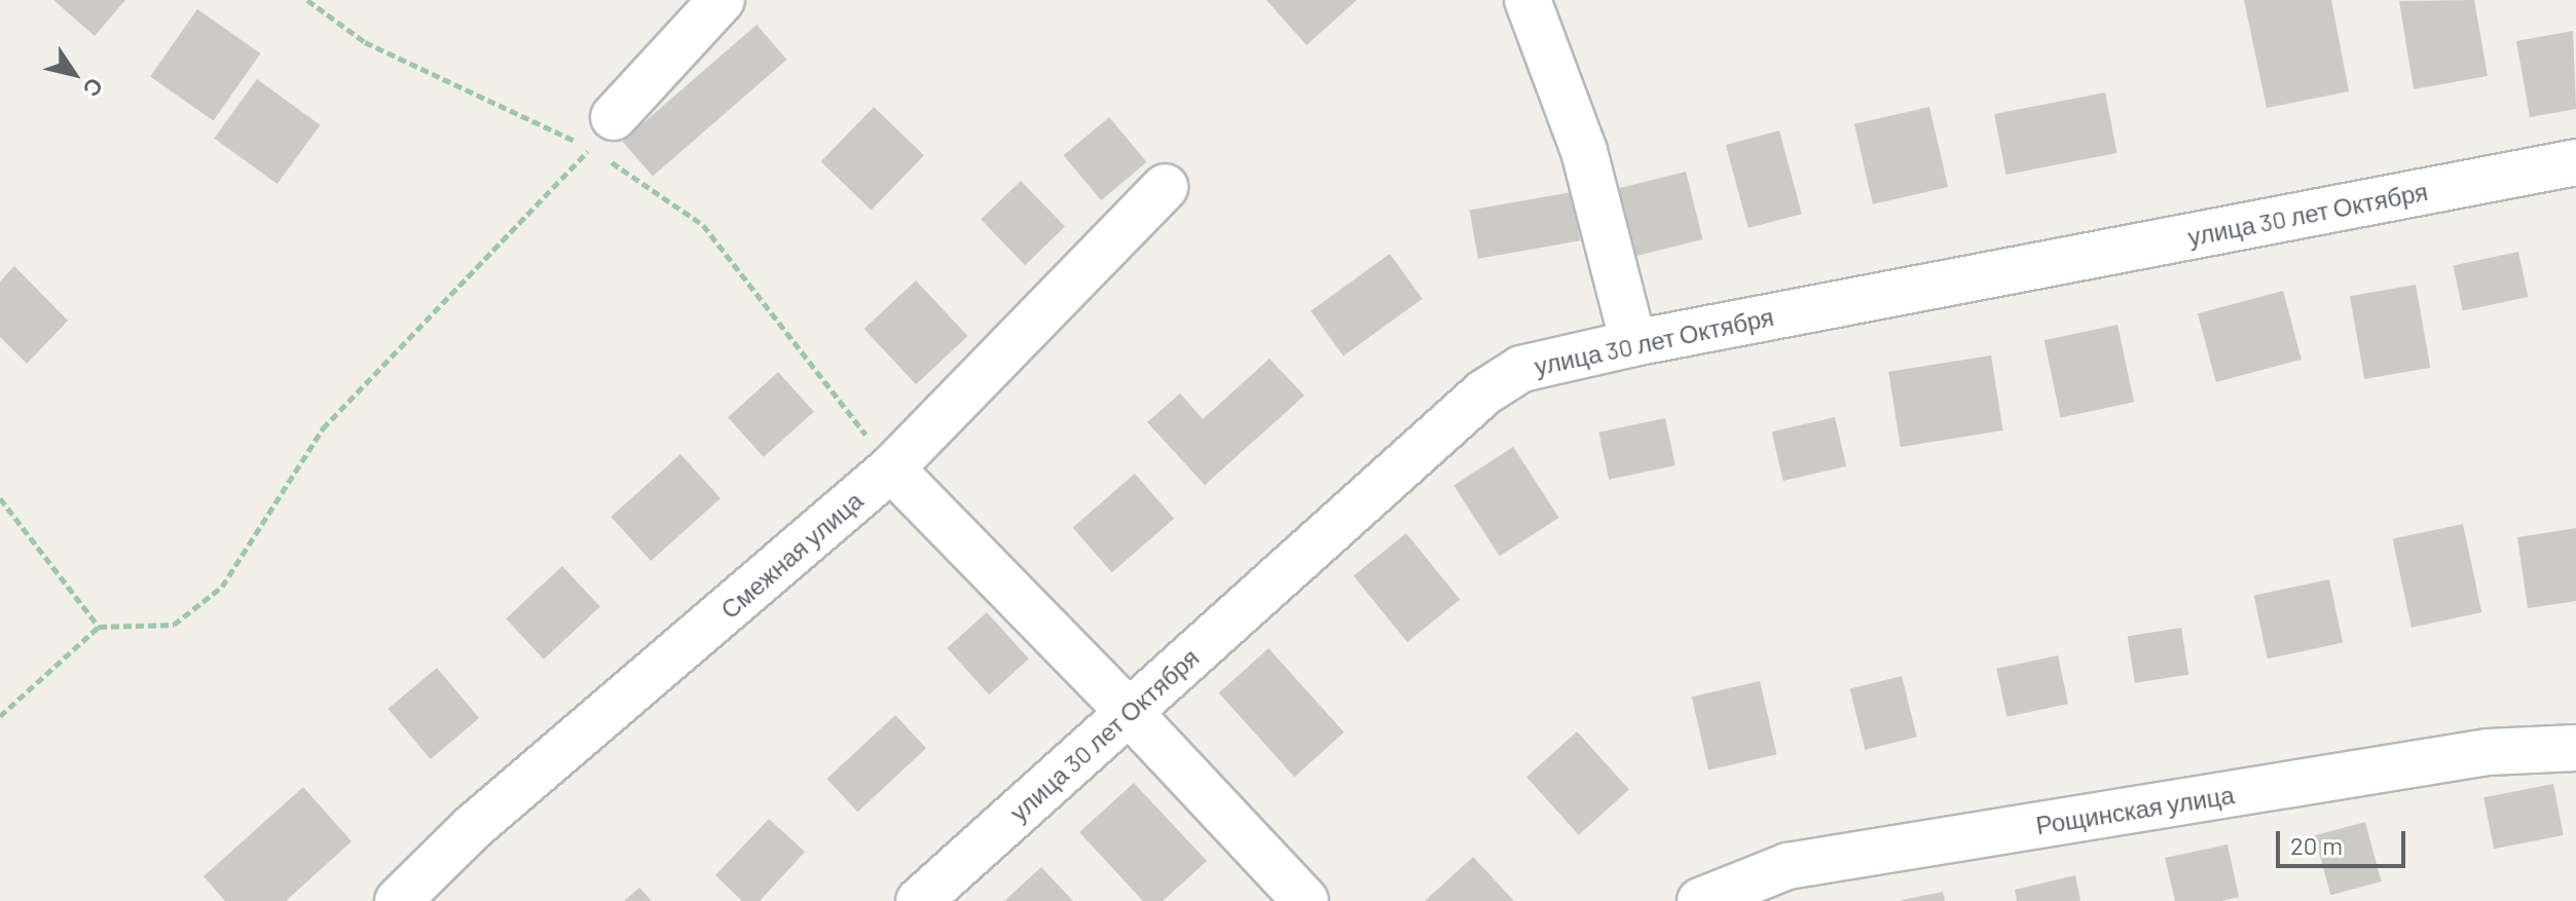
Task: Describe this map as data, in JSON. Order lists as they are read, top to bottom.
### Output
{
  "streets": {
    "street": ["улица 30 лет Октября", "Смежная улица", "Рощинская улица"]
  },
  "scale_bar": "20 m",
  "north": "bottom right"
}
